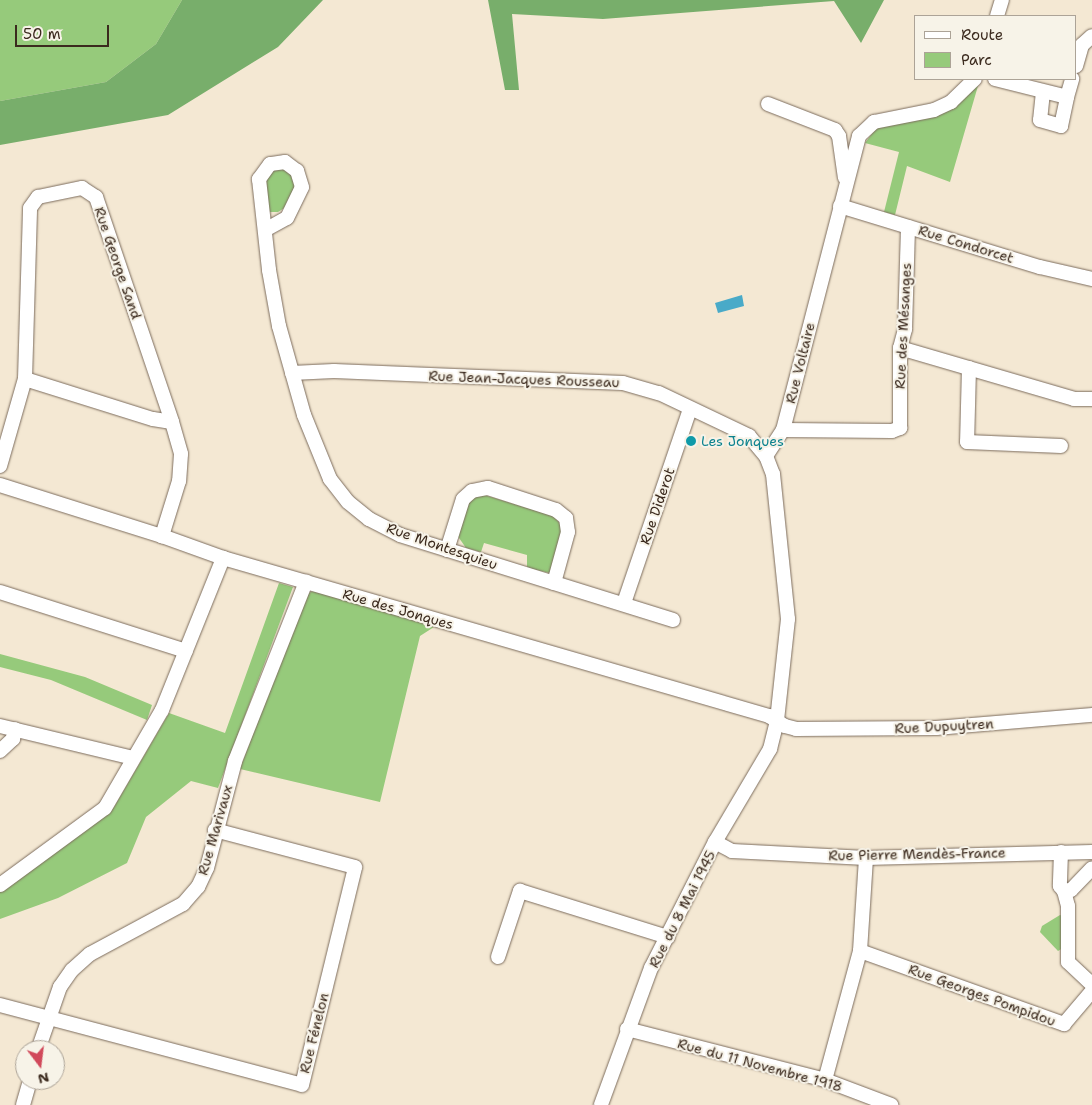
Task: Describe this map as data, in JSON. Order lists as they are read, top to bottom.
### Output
{
  "streets": {
    "street": [
      "Rue Condorcet",
      "Rue George Sand",
      "Rue des Mésanges",
      "Rue Voltaire",
      "Rue Jean-Jacques Rousseau",
      "Rue Diderot",
      "Rue Montesquieu",
      "Rue des Jonques",
      "Rue Dupuytren",
      "Rue Marivaux",
      "Rue Pierre Mendès-France",
      "Rue du 8 Mai 1945",
      "Rue Georges Pompidou",
      "Rue Fénelon",
      "Rue du 11 Novembre 1918"
    ]
  },
  "crossings": [
    ["Rue Condorcet", "Rue des Mésanges"],
    ["Rue Condorcet", "Rue Voltaire"],
    ["Rue George Sand", "Rue des Jonques"],
    ["Rue des Mésanges", "Rue Voltaire"],
    ["Rue Voltaire", "Rue Jean-Jacques Rousseau"],
    ["Rue Jean-Jacques Rousseau", "Rue Diderot"],
    ["Rue Jean-Jacques Rousseau", "Rue Montesquieu"],
    ["Rue Diderot", "Rue Montesquieu"],
    ["Rue des Jonques", "Rue Dupuytren"],
    ["Rue des Jonques", "Rue Marivaux"],
    ["Rue des Jonques", "Rue du 8 Mai 1945"],
    ["Rue Marivaux", "Rue Fénelon"],
    ["Rue Pierre Mendès-France", "Rue du 8 Mai 1945"],
    ["Rue du 8 Mai 1945", "Rue du 11 Novembre 1918"]
  ],
  "places": ["Les Jonques"],
  "legend": ["Route", "Parc"],
  "scale_bar": "50 m",
  "north": "bottom"
}
